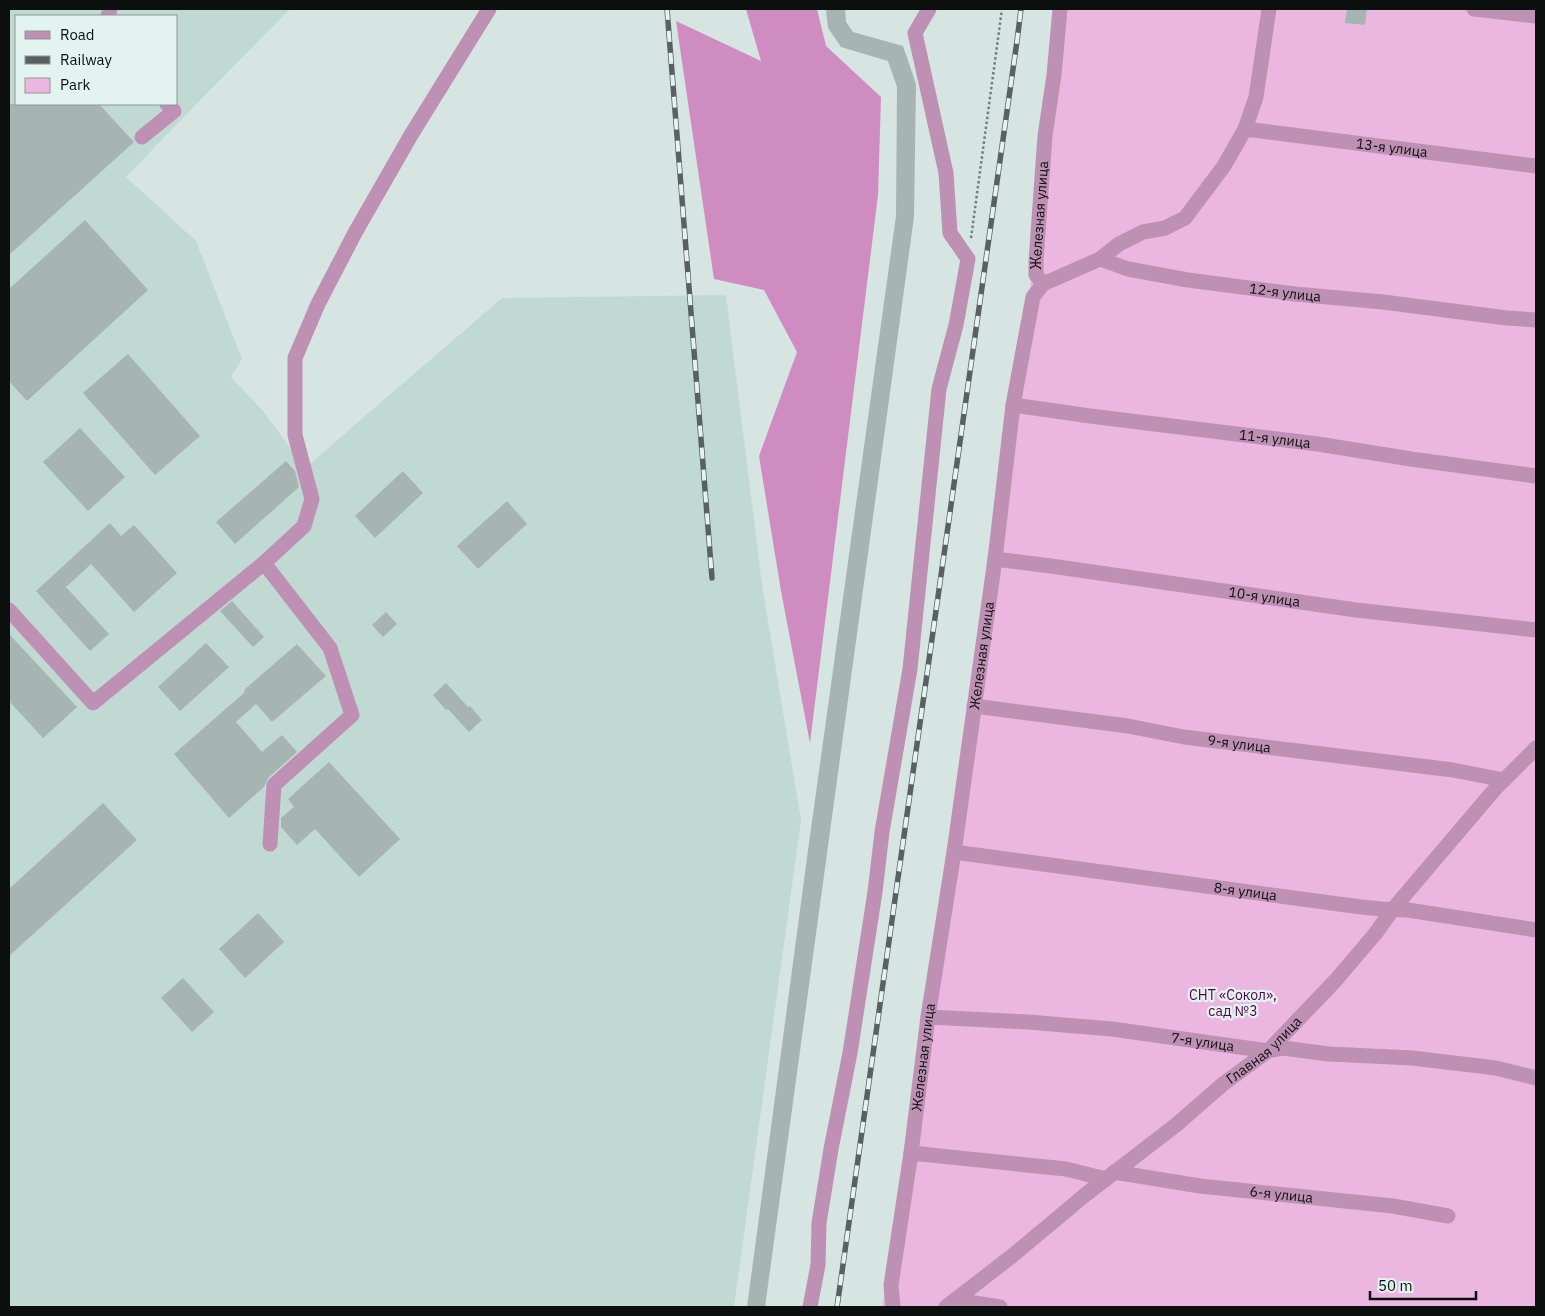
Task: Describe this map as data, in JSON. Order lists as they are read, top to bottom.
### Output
{
  "streets": {
    "street": [
      "13-я улица",
      "Железная улица",
      "12-я улица",
      "11-я улица",
      "10-я улица",
      "9-я улица",
      "8-я улица",
      "7-я улица",
      "Главная улица",
      "6-я улица"
    ]
  },
  "crossings": [
    ["Железная улица", "11-я улица"],
    ["Железная улица", "10-я улица"],
    ["Железная улица", "9-я улица"],
    ["Железная улица", "8-я улица"],
    ["Железная улица", "7-я улица"],
    ["Железная улица", "6-я улица"],
    ["9-я улица", "Главная улица"],
    ["8-я улица", "Главная улица"],
    ["7-я улица", "Главная улица"],
    ["Главная улица", "6-я улица"]
  ],
  "parks": ["СНТ «Сокол», сад №3"],
  "legend": ["Road", "Railway", "Park"],
  "scale_bar": "50 m"
}
